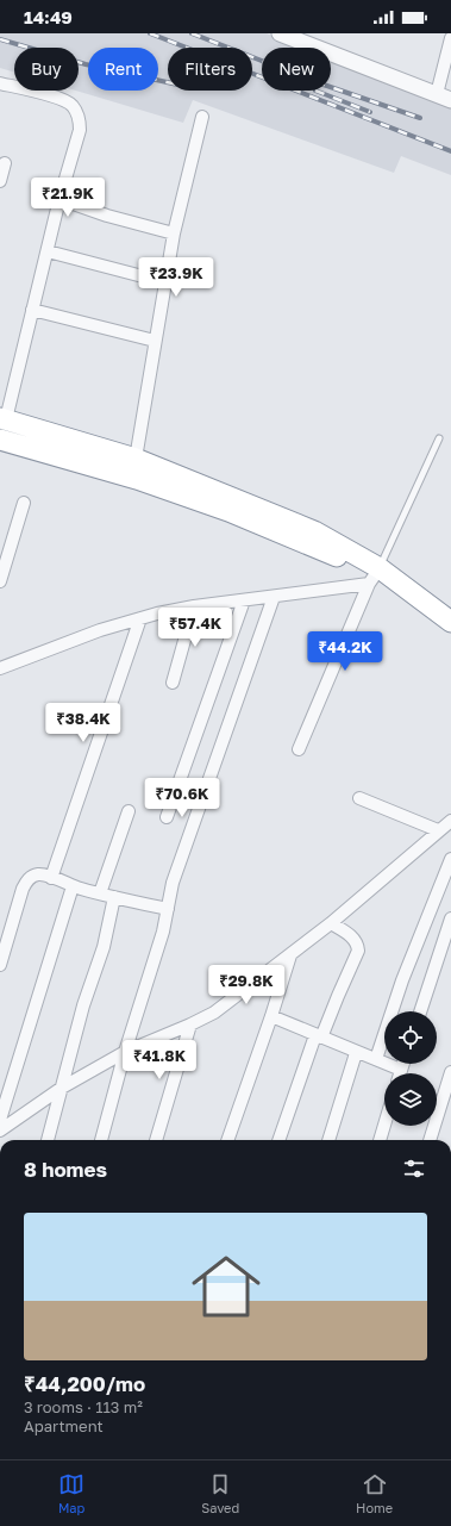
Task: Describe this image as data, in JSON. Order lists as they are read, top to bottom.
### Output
{
  "page": {
    "status": "14:49",
    "chip": [
      "Buy",
      "Rent",
      "Filters",
      "New"
    ],
    "price": [
      "₹21.9K",
      "₹23.9K",
      "₹57.4K",
      "₹44.2K",
      "₹38.4K",
      "₹70.6K",
      "₹29.8K",
      "₹41.8K"
    ],
    "heading": "8 homes",
    "list": [
      {
        "name": "₹44,200/mo",
        "note": "3 rooms · 113 m² · Apartment"
      }
    ],
    "tabs": ["Map", "Saved", "Home"]
  }
}
